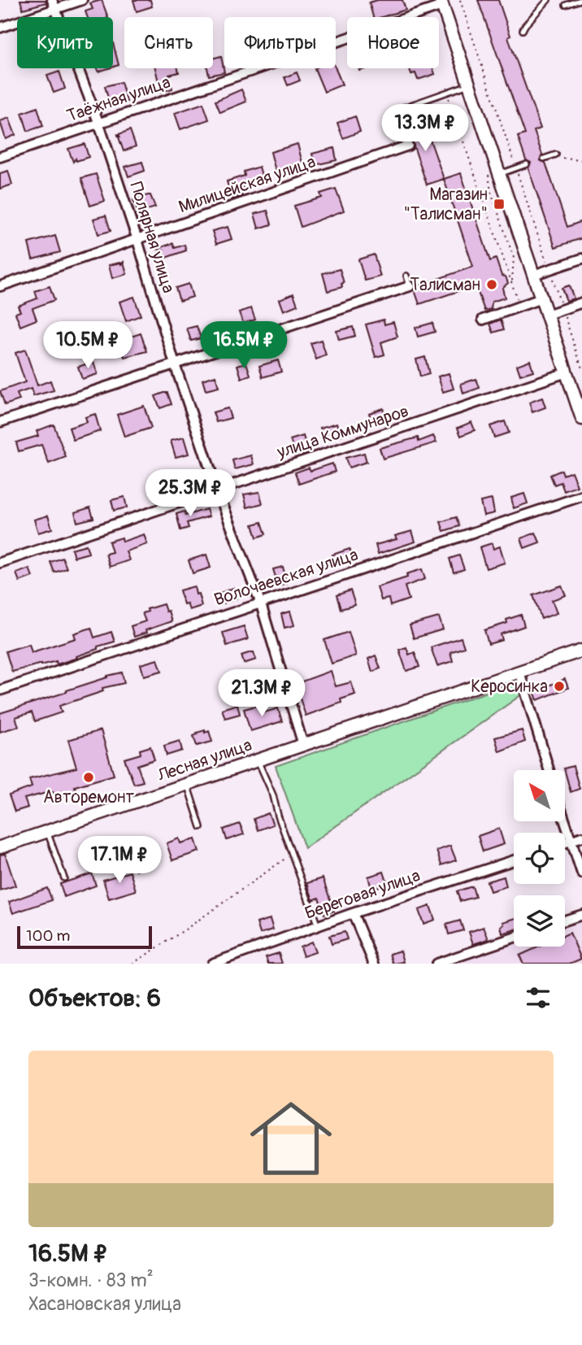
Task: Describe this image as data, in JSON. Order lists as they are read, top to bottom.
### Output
{
  "streets": {
    "street": [
      "Таёжная улица",
      "Милицейская улица",
      "Полярная улица",
      "улица Коммунаров",
      "Волочаевская улица",
      "Лесная улица",
      "Береговая улица"
    ]
  },
  "crossings": [
    ["Таёжная улица", "Полярная улица"],
    ["Милицейская улица", "Полярная улица"],
    ["Полярная улица", "улица Коммунаров"],
    ["Полярная улица", "Волочаевская улица"],
    ["Полярная улица", "Лесная улица"]
  ],
  "places": {
    "transit": ["Магазин \"Талисман\""],
    "other": ["Талисман", "Керосинка", "Авторемонт"]
  },
  "scale_bar": "100 m",
  "north": "top left",
  "page": {
    "chip": [
      "Купить",
      "Снять",
      "Фильтры",
      "Новое"
    ],
    "price": [
      "13.3M ₽",
      "10.5M ₽",
      "16.5M ₽",
      "25.3M ₽",
      "21.3M ₽",
      "17.1M ₽"
    ],
    "scale": "100 m",
    "heading": "Объектов: 6",
    "list": [
      {
        "name": "16.5M ₽",
        "note": "3-комн. · 83 m² · Хасановская улица"
      }
    ]
  }
}
